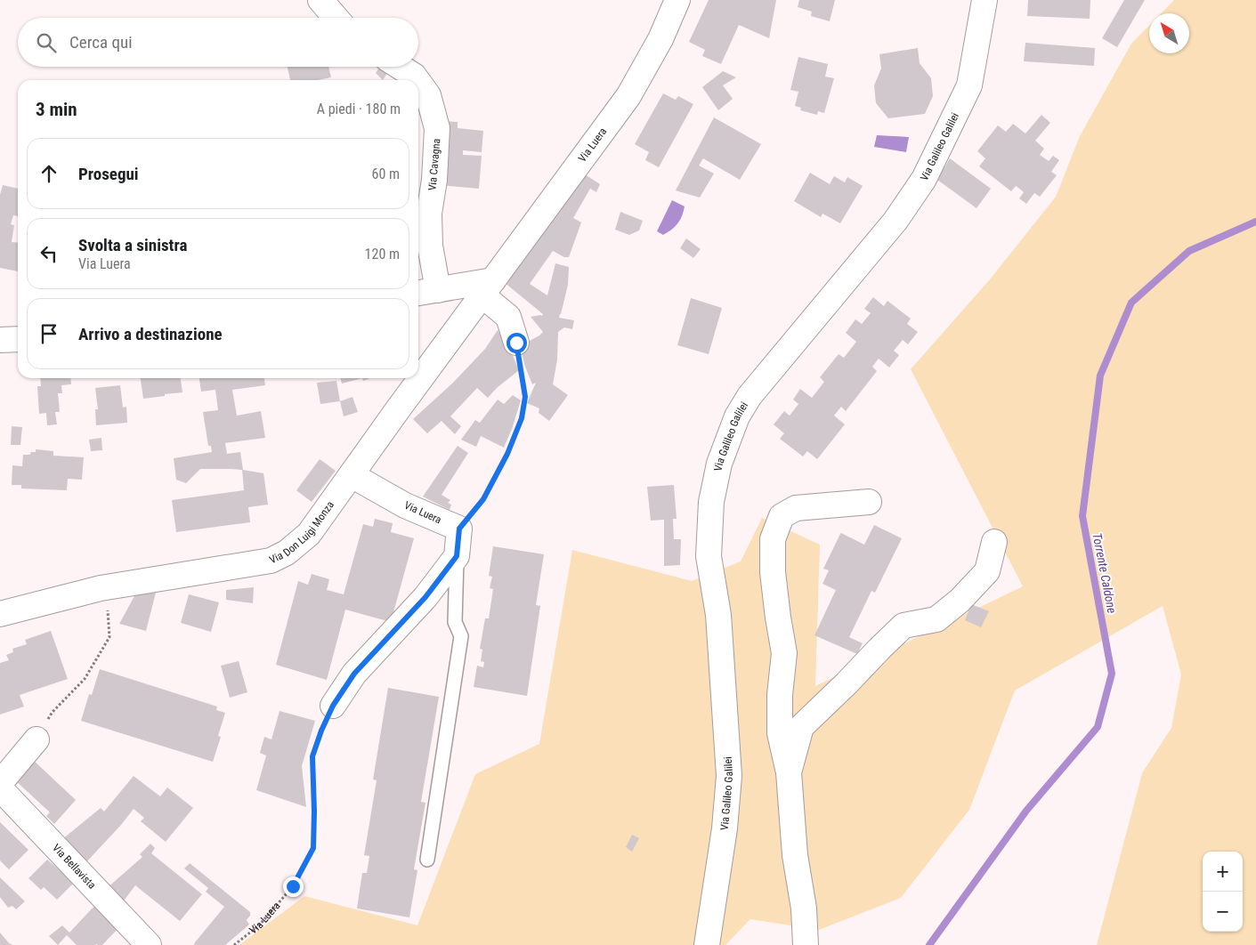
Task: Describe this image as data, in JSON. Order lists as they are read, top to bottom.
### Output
{
  "streets": {
    "street": [
      "Via Luera",
      "Via Galileo Galilei",
      "Via Cavagna",
      "Via Don Luigi Monza",
      "Via Bellavista"
    ]
  },
  "crossings": [
    ["Via Luera", "Via Don Luigi Monza"]
  ],
  "water": ["Torrente Caldone"],
  "north": "top left",
  "page": {
    "search": "Cerca qui",
    "heading": ["3 min", "A piedi · 180 m"],
    "list": [
      ["Prosegui", "60 m"],
      ["Svolta a sinistra", "Via Luera", "120 m"],
      "Arrivo a destinazione"
    ],
    "map_buttons": ["+", "−"]
  }
}
